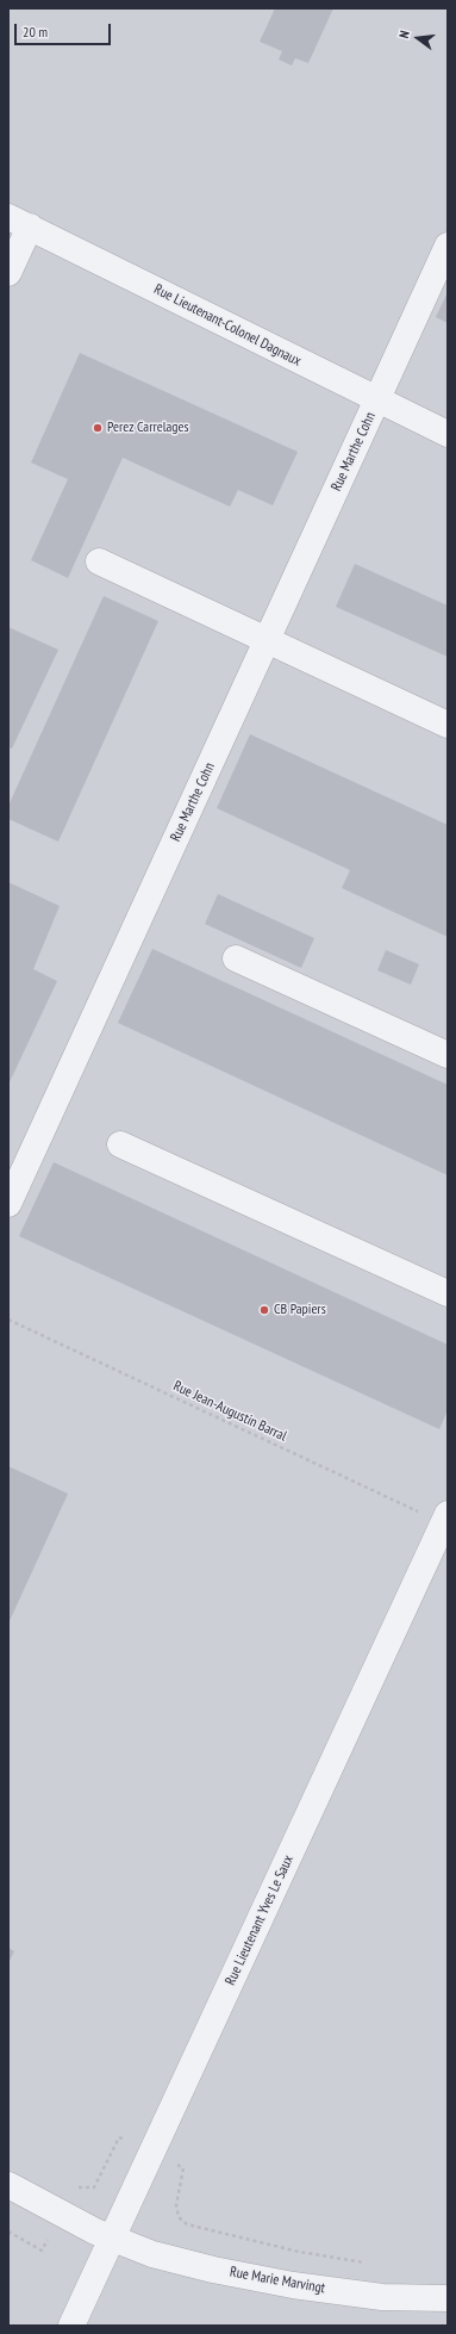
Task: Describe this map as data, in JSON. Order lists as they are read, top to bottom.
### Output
{
  "streets": {
    "street": [
      "Rue Lieutenant-Colonel Dagnaux",
      "Rue Marthe Cohn",
      "Rue Lieutenant Yves Le Saux",
      "Rue Marie Marvingt"
    ],
    "path": ["Rue Jean-Augustin Barral"]
  },
  "crossings": [
    ["Rue Lieutenant-Colonel Dagnaux", "Rue Marthe Cohn"],
    ["Rue Jean-Augustin Barral", "Rue Lieutenant Yves Le Saux"],
    ["Rue Lieutenant Yves Le Saux", "Rue Marie Marvingt"]
  ],
  "places": ["Perez Carrelages", "CB Papiers"],
  "scale_bar": "20 m",
  "north": "left"
}
